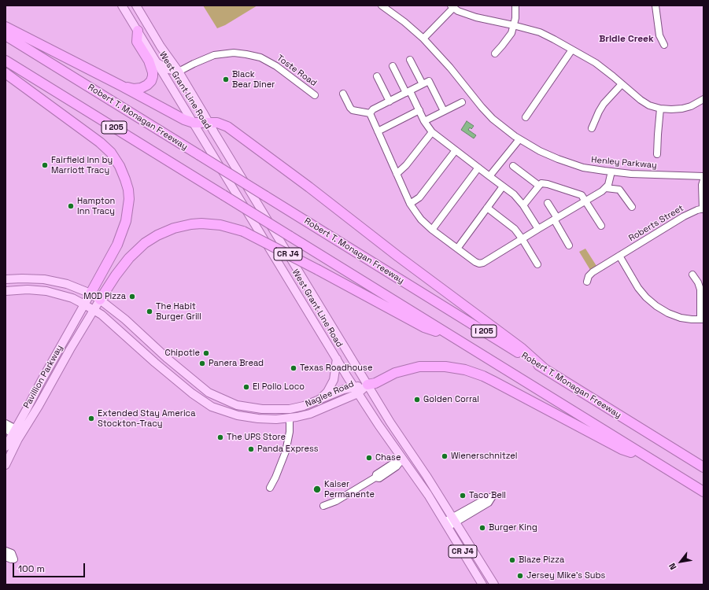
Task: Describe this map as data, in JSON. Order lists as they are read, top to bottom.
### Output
{
  "streets": {
    "highway": ["Robert T. Monagan Freeway", "I 205"],
    "main road": [
      "West Grant Line Road",
      "CR J4",
      "Pavillion Parkway",
      "Naglee Road"
    ],
    "street": ["Toste Road", "Henley Parkway", "Roberts Street"]
  },
  "crossings": [
    ["Toste Road", "West Grant Line Road"],
    ["West Grant Line Road", "Naglee Road"],
    ["Pavillion Parkway", "Naglee Road"]
  ],
  "districts": ["Bridle Creek"],
  "places": [
    "Black Bear Diner",
    "Fairfield Inn by Marriott Tracy",
    "Hampton Inn Tracy",
    "MOD Pizza",
    "The Habit Burger Grill",
    "Chipotle",
    "Panera Bread",
    "Texas Roadhouse",
    "El Pollo Loco",
    "Golden Corral",
    "Extended Stay America Stockton-Tracy",
    "The UPS Store",
    "Panda Express",
    "Wienerschnitzel",
    "Chase",
    "Kaiser Permanente",
    "Taco Bell",
    "Burger King",
    "Blaze Pizza",
    "Jersey Mike's Subs"
  ],
  "scale_bar": "100 m",
  "north": "bottom left"
}
